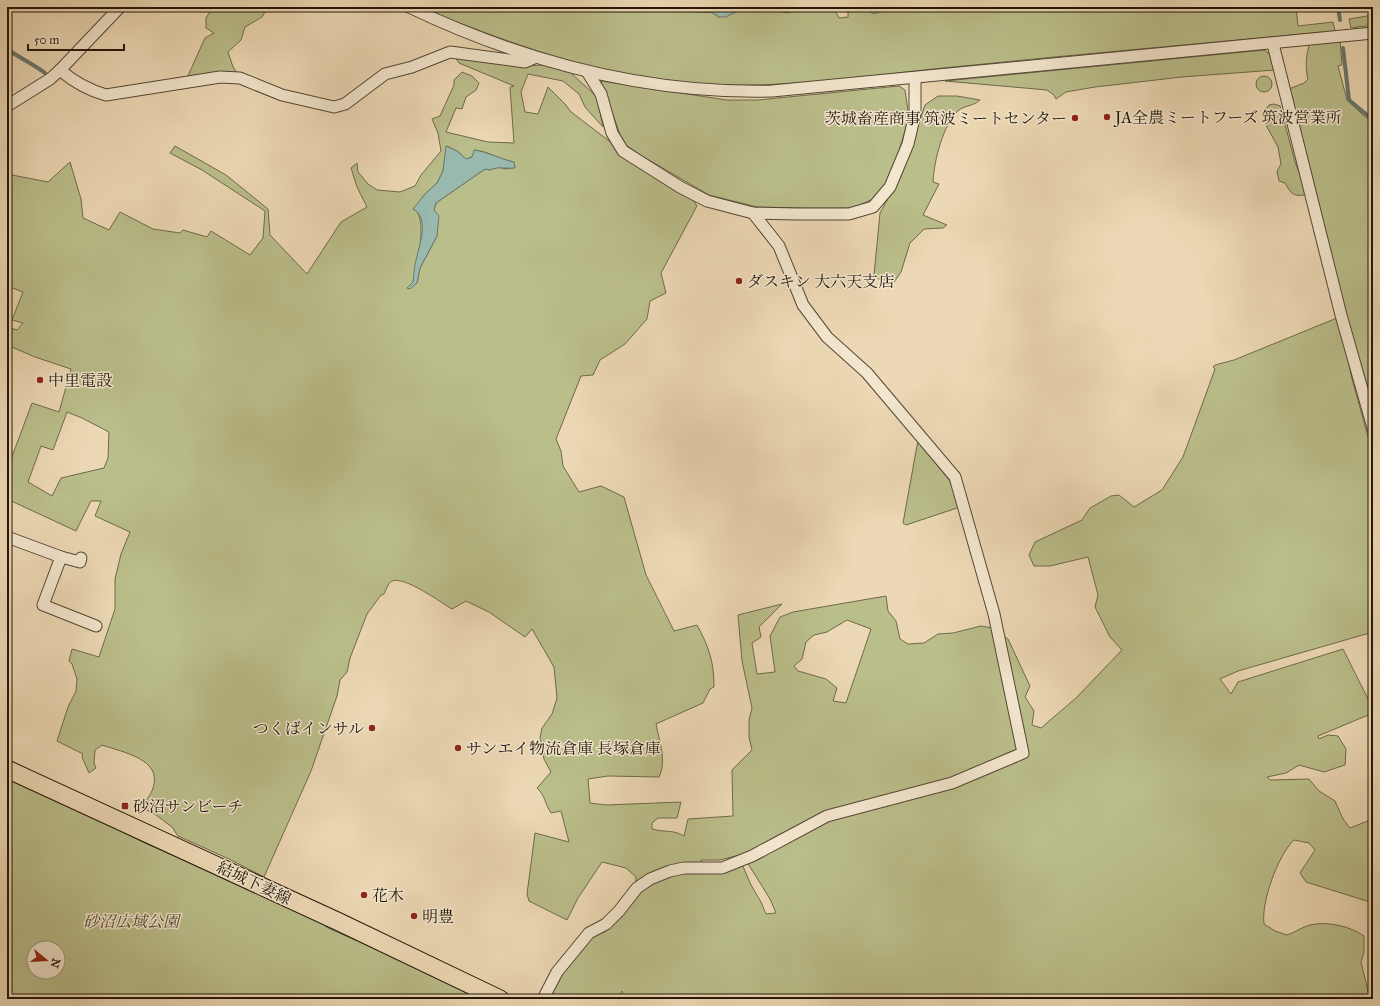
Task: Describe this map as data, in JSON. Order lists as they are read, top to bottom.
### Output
{
  "streets": {
    "main road": ["結城下妻線"]
  },
  "parks": ["砂沼広域公園"],
  "places": {
    "other": [
      "JA全農ミートフーズ 筑波営業所",
      "茨城畜産商事 筑波ミートセンター",
      "ダスキン 大六天支店",
      "中里電設",
      "つくばインサル",
      "サンエイ物流倉庫 長塚倉庫",
      "花木",
      "明豊"
    ],
    "transit": ["砂沼サンビーチ"]
  },
  "scale_bar": "50 m",
  "north": "right"
}
